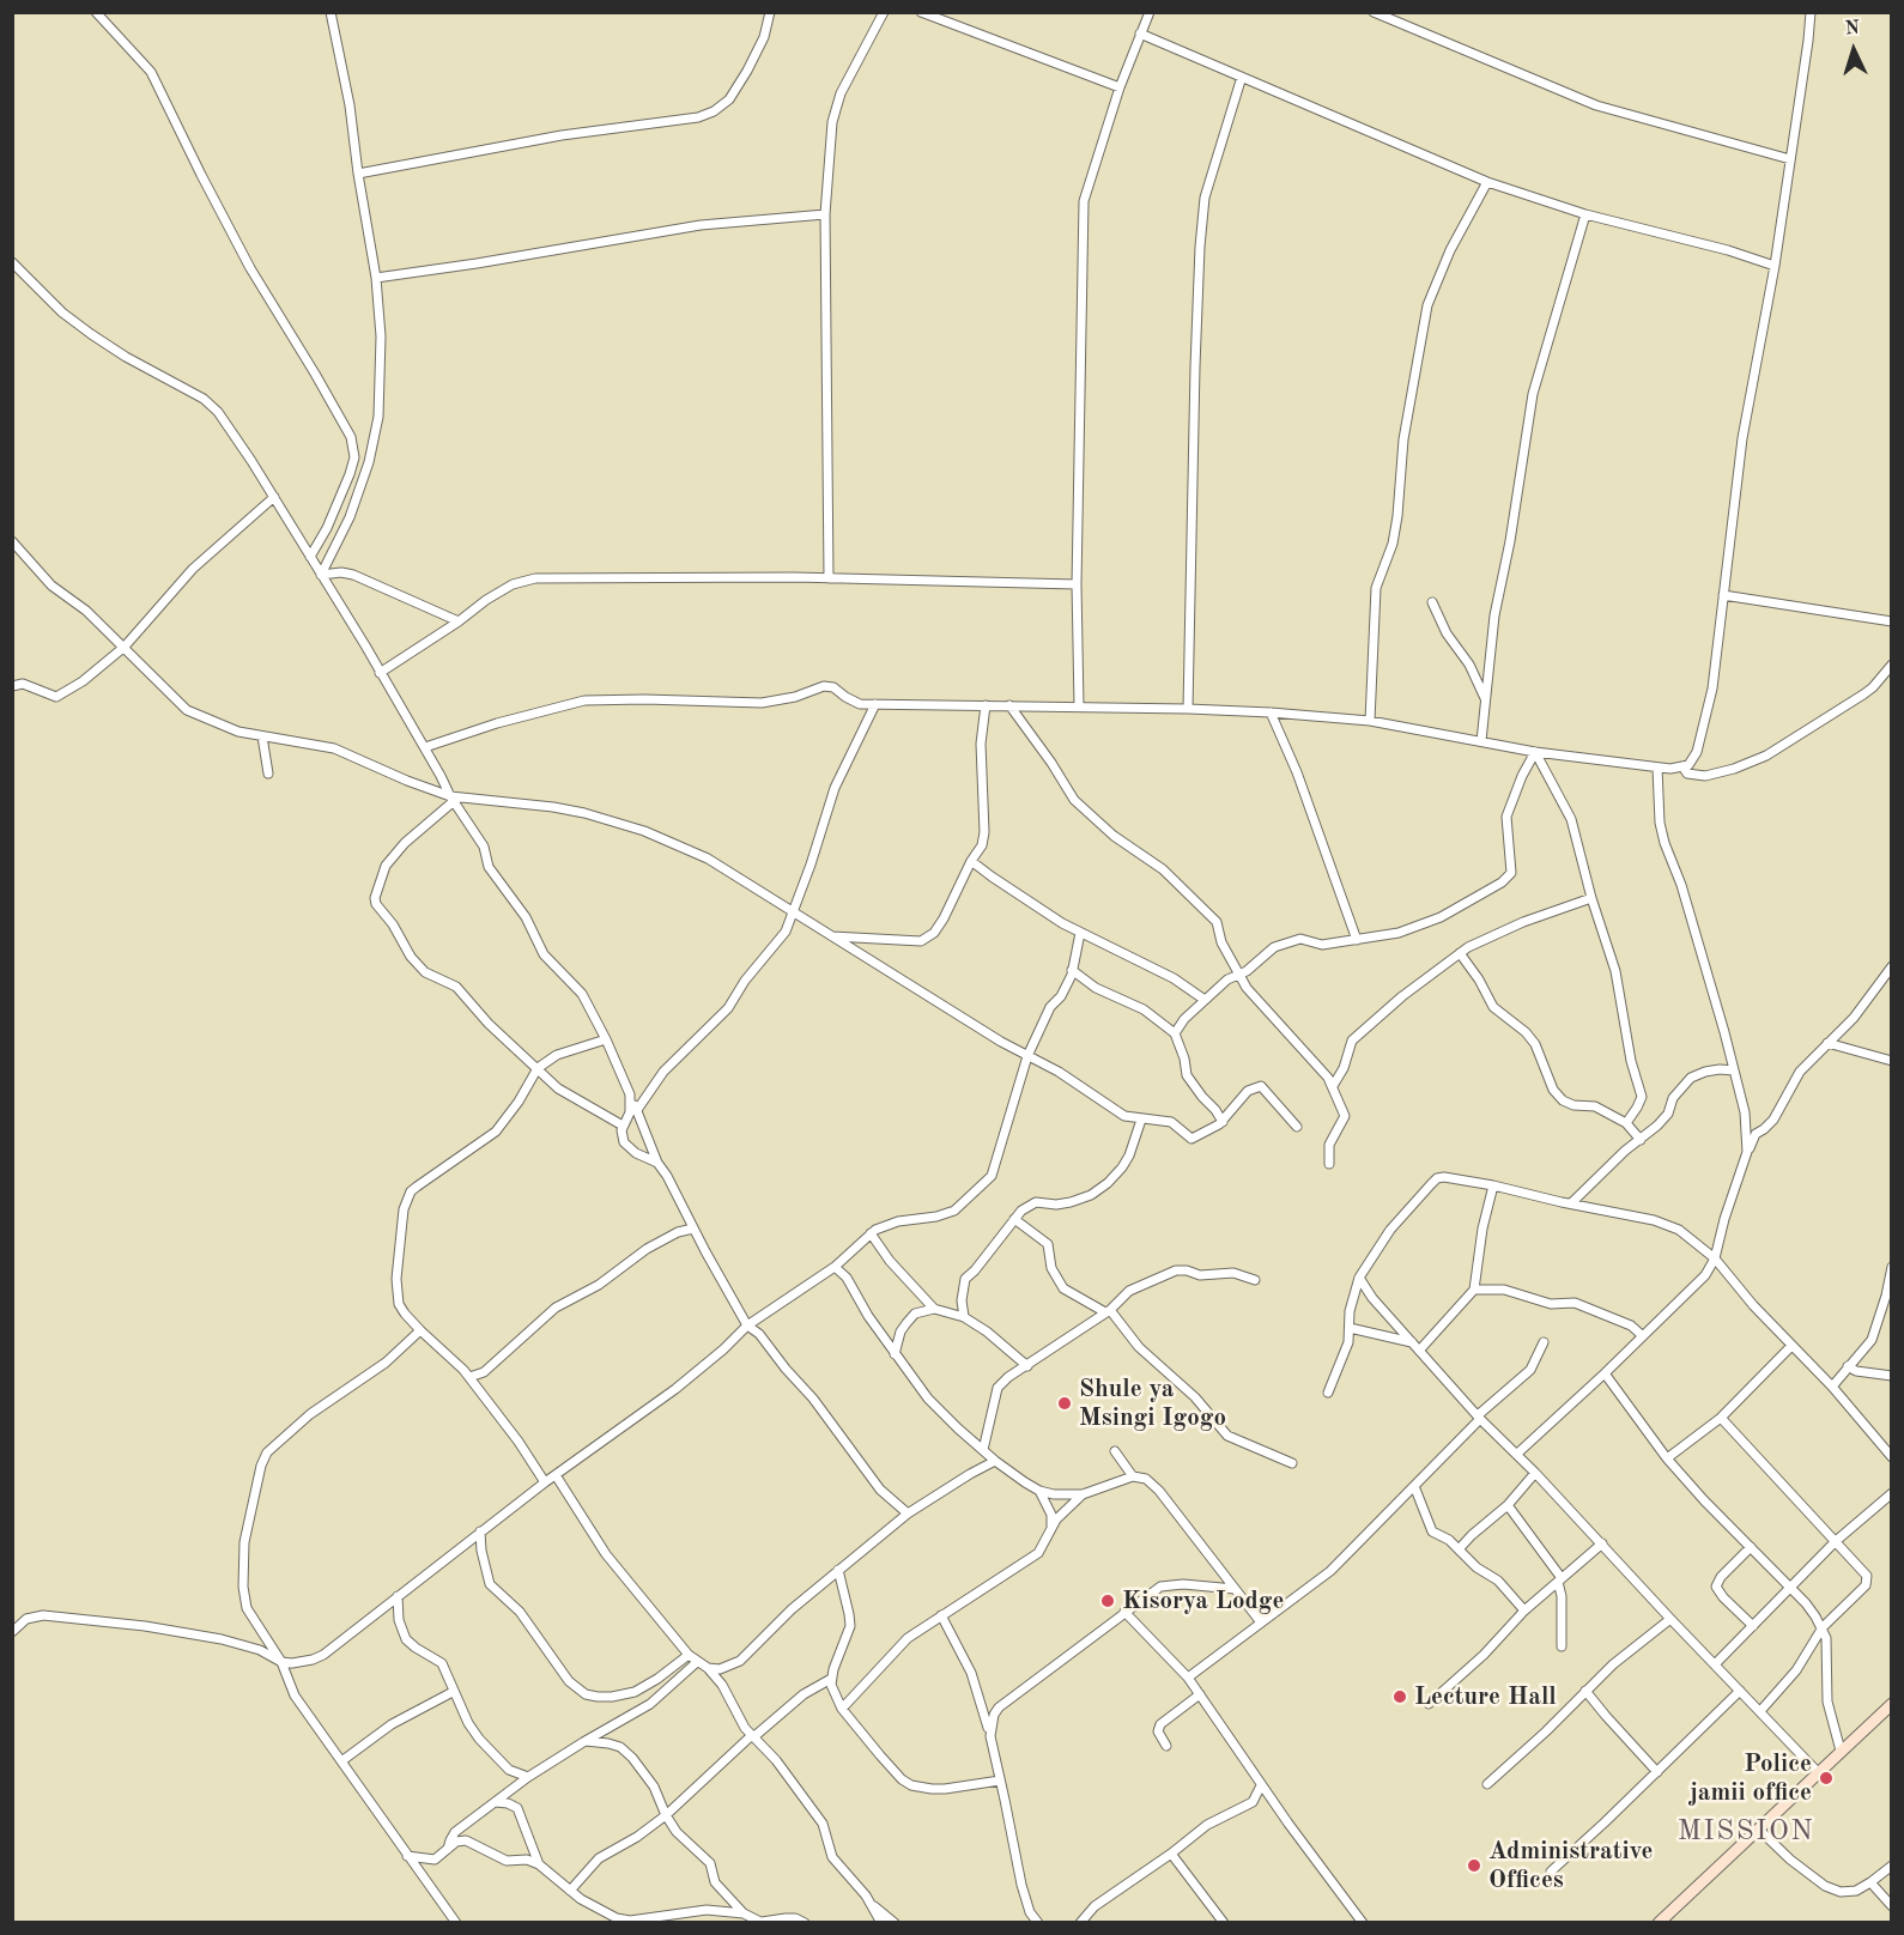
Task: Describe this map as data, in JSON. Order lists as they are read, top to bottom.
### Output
{
  "districts": ["MISSION"],
  "places": [
    "Shule ya Msingi Igogo",
    "Kisorya Lodge",
    "Lecture Hall",
    "Police jamii office",
    "Administrative Offices"
  ],
  "north": "top"
}
